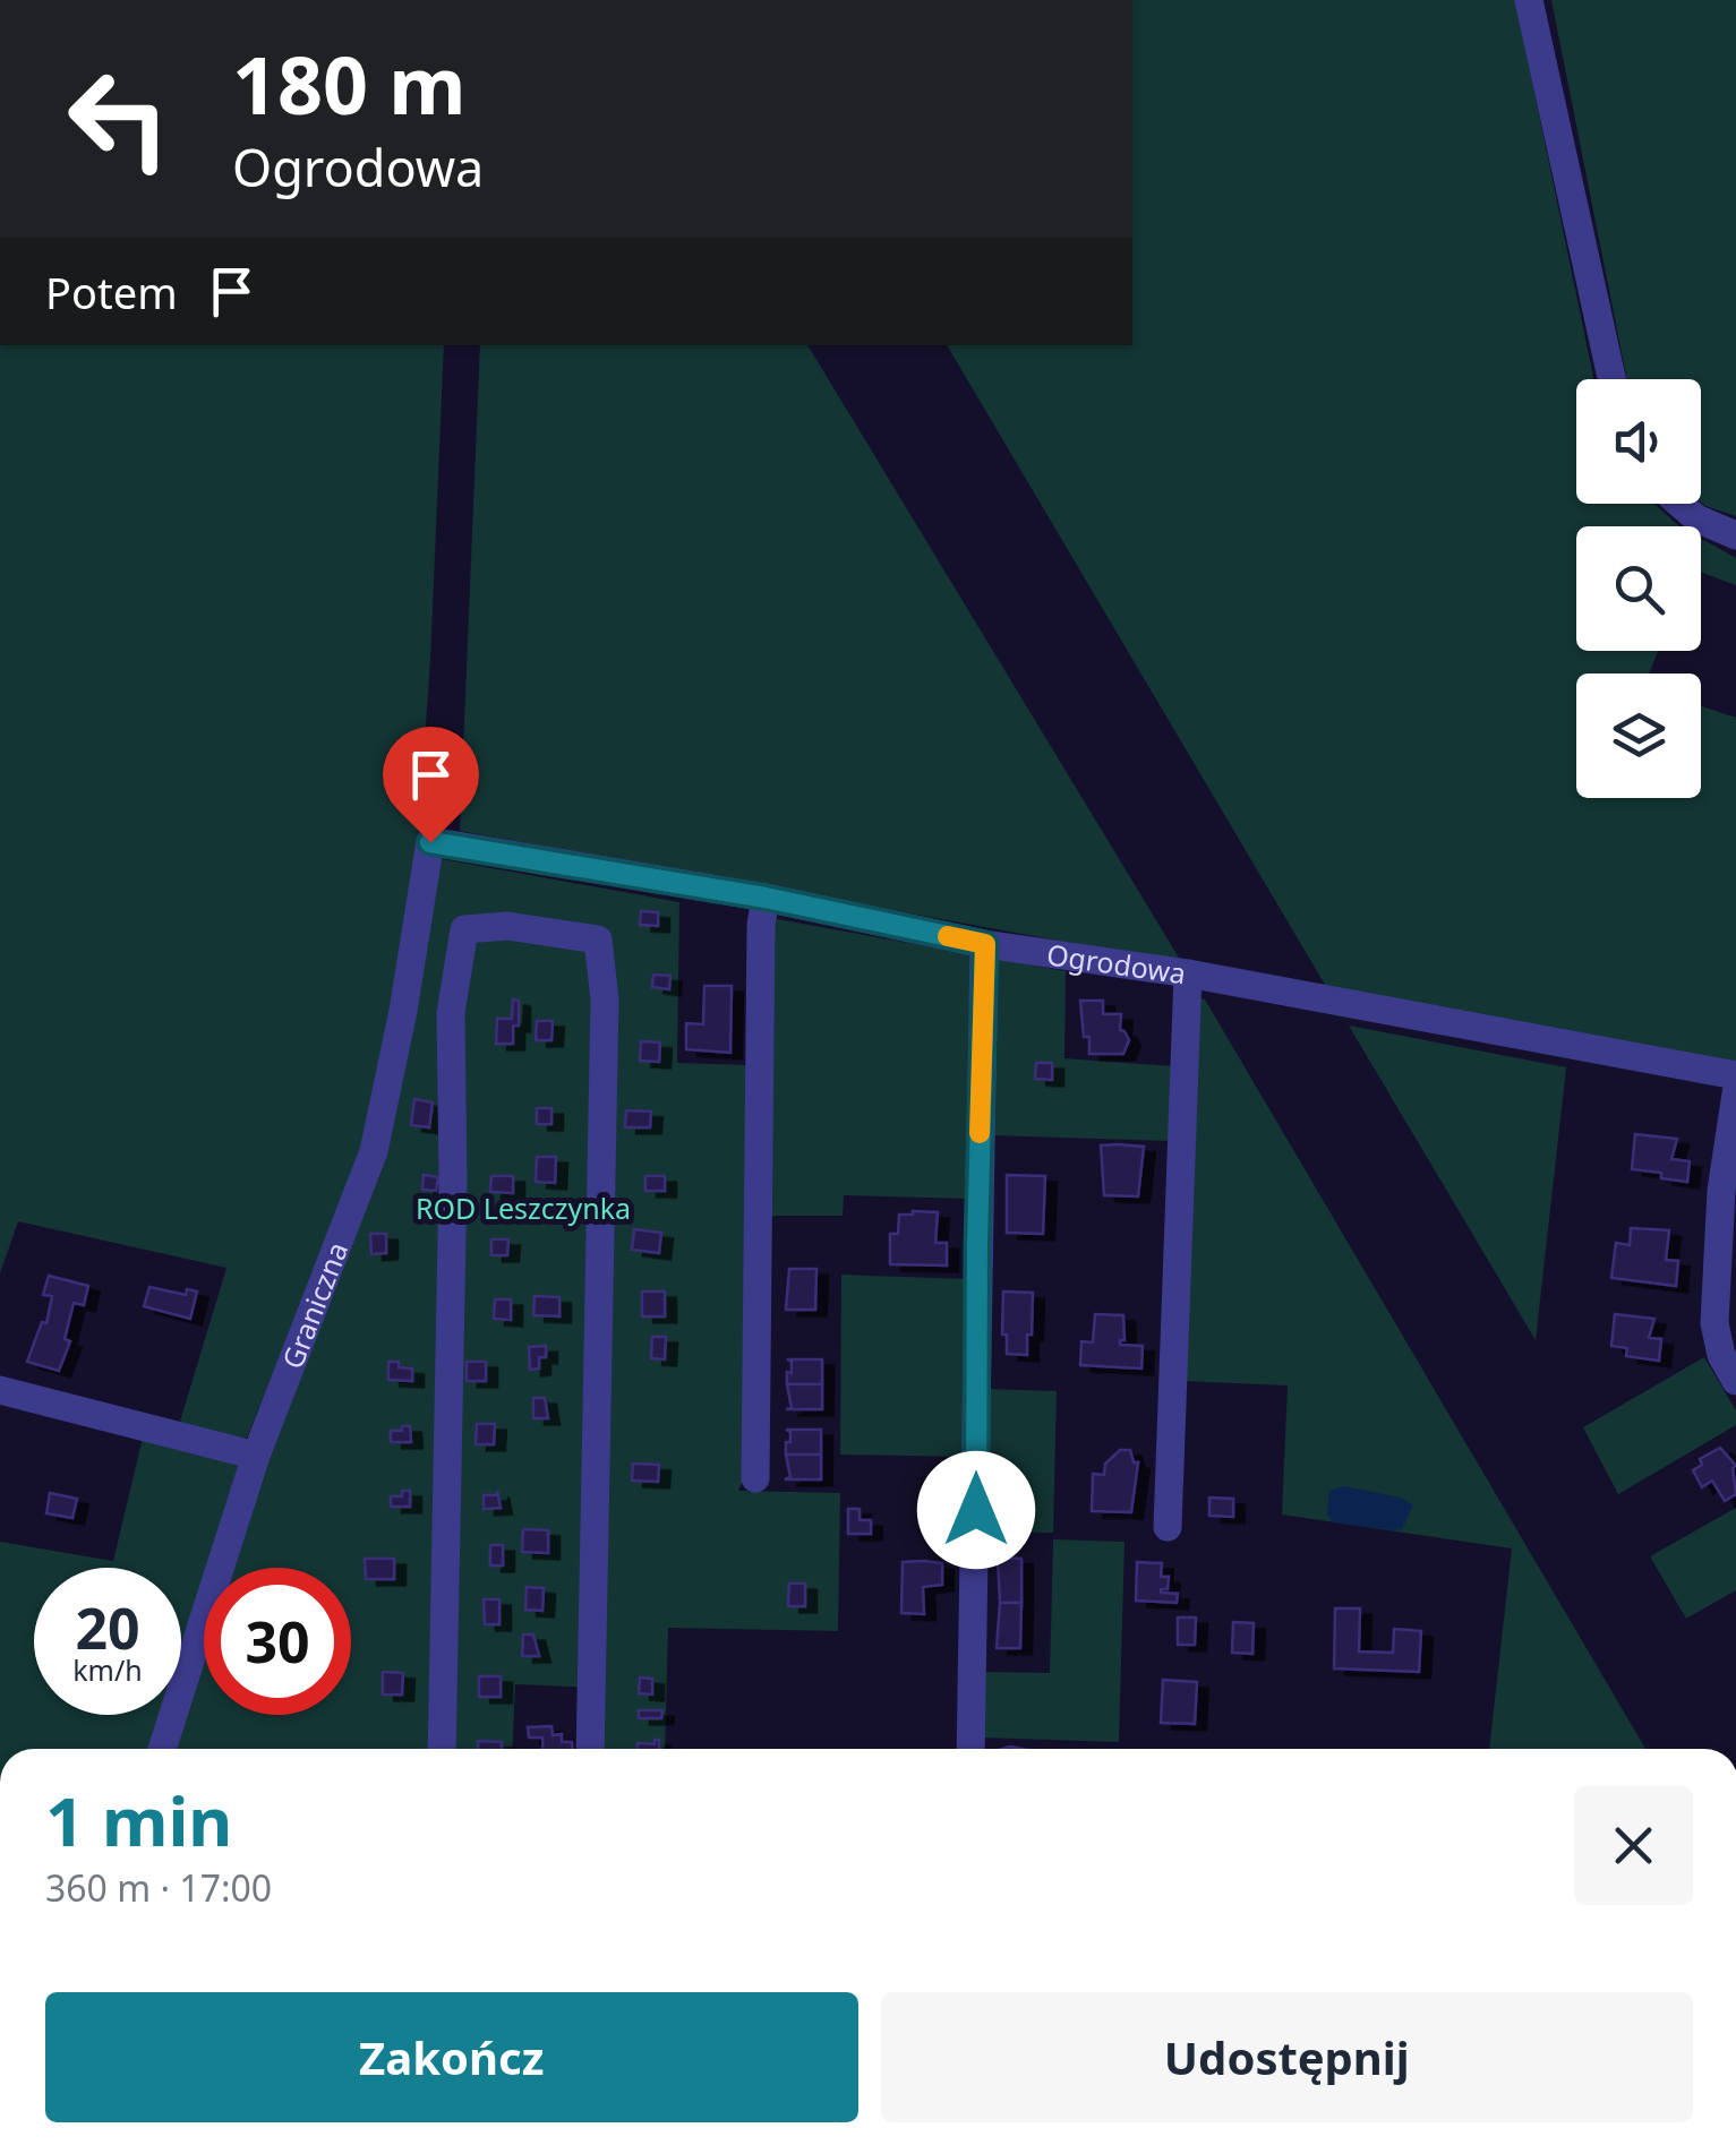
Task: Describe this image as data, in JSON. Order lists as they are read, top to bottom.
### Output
{
  "streets": {
    "street": ["Ogrodowa", "Graniczna"]
  },
  "crossings": [
    ["Ogrodowa", "Graniczna"]
  ],
  "parks": ["ROD Leszczynka"],
  "page": {
    "turn": ["180 m", "Ogrodowa"],
    "then": "Potem",
    "speed": "20 km/h",
    "limit": "30",
    "heading": ["1 min", "360 m · 17:00"],
    "buttons": ["Zakończ", "Udostępnij"]
  }
}
